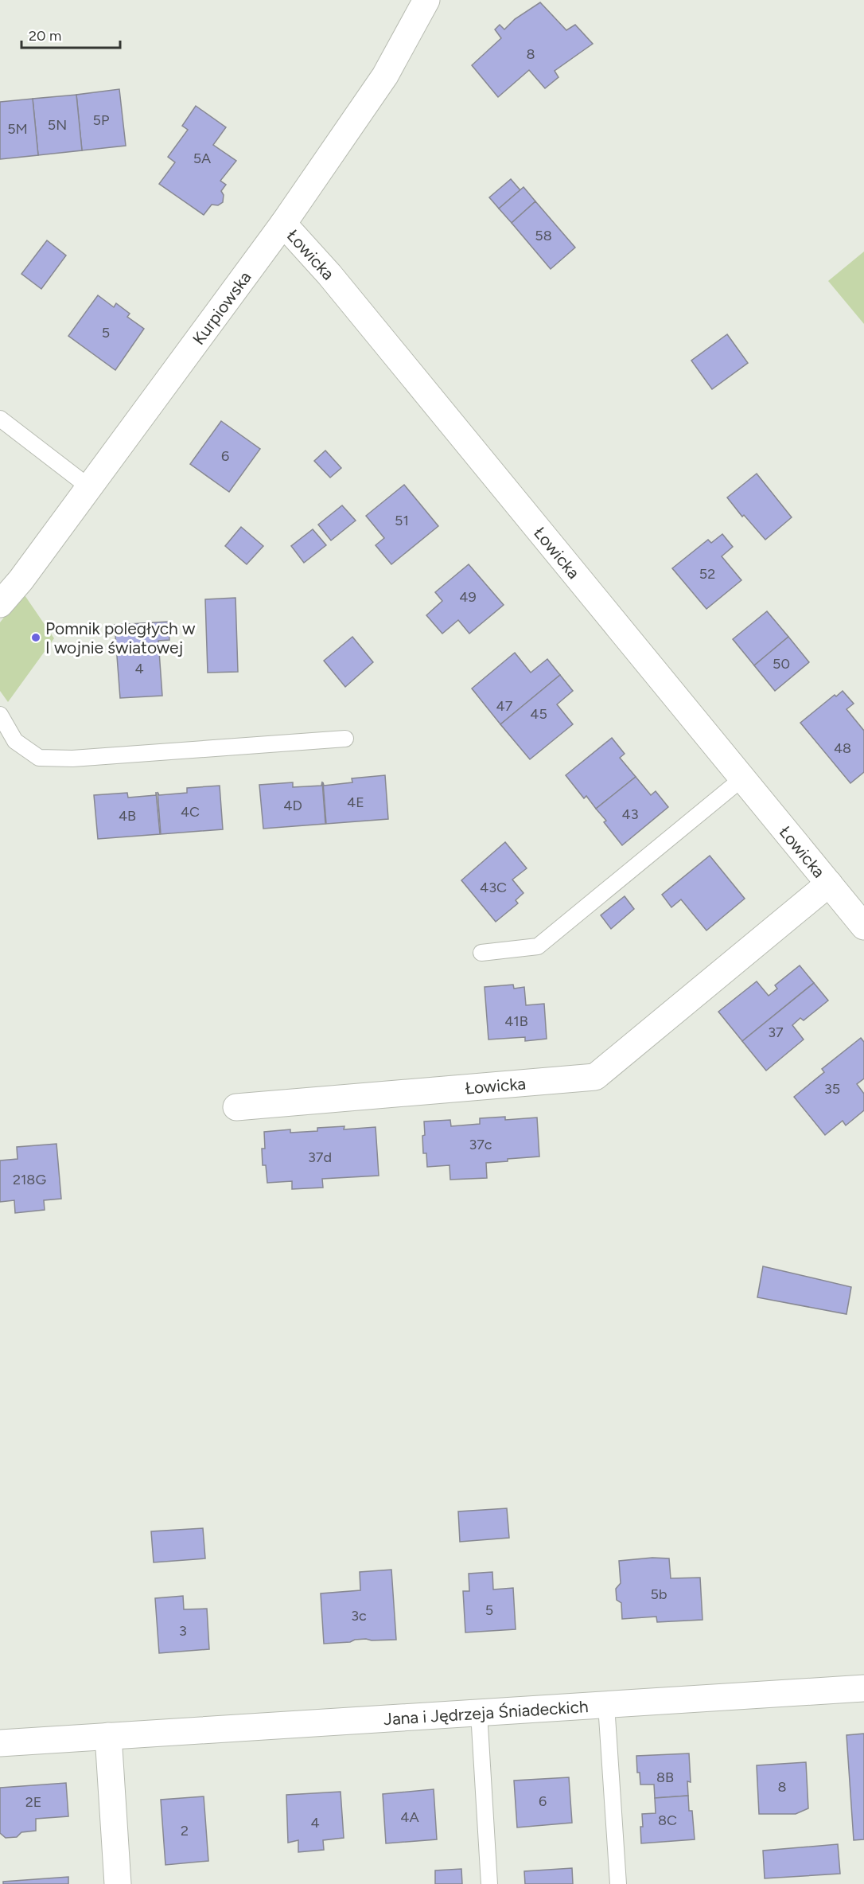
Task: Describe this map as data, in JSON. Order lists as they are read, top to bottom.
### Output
{
  "streets": {
    "street": ["Łowicka", "Kurpiowska", "Jana i Jędrzeja Śniadeckich"]
  },
  "crossings": [
    ["Łowicka", "Kurpiowska"]
  ],
  "places": ["Pomnik poległych w I wojnie światowej"],
  "house_numbers": [
    "8",
    "5P",
    "5N",
    "5M",
    "5A",
    "58",
    "5",
    "6",
    "51",
    "52",
    "49",
    "50",
    "4",
    "47",
    "45",
    "48",
    "4E",
    "4D",
    "4C",
    "43",
    "4B",
    "43C",
    "41B",
    "37",
    "35",
    "37c",
    "37d",
    "218G",
    "5b",
    "5",
    "3c",
    "3",
    "8B",
    "8",
    "6",
    "2E",
    "4A",
    "8C",
    "4",
    "2"
  ],
  "scale_bar": "20 m"
}
